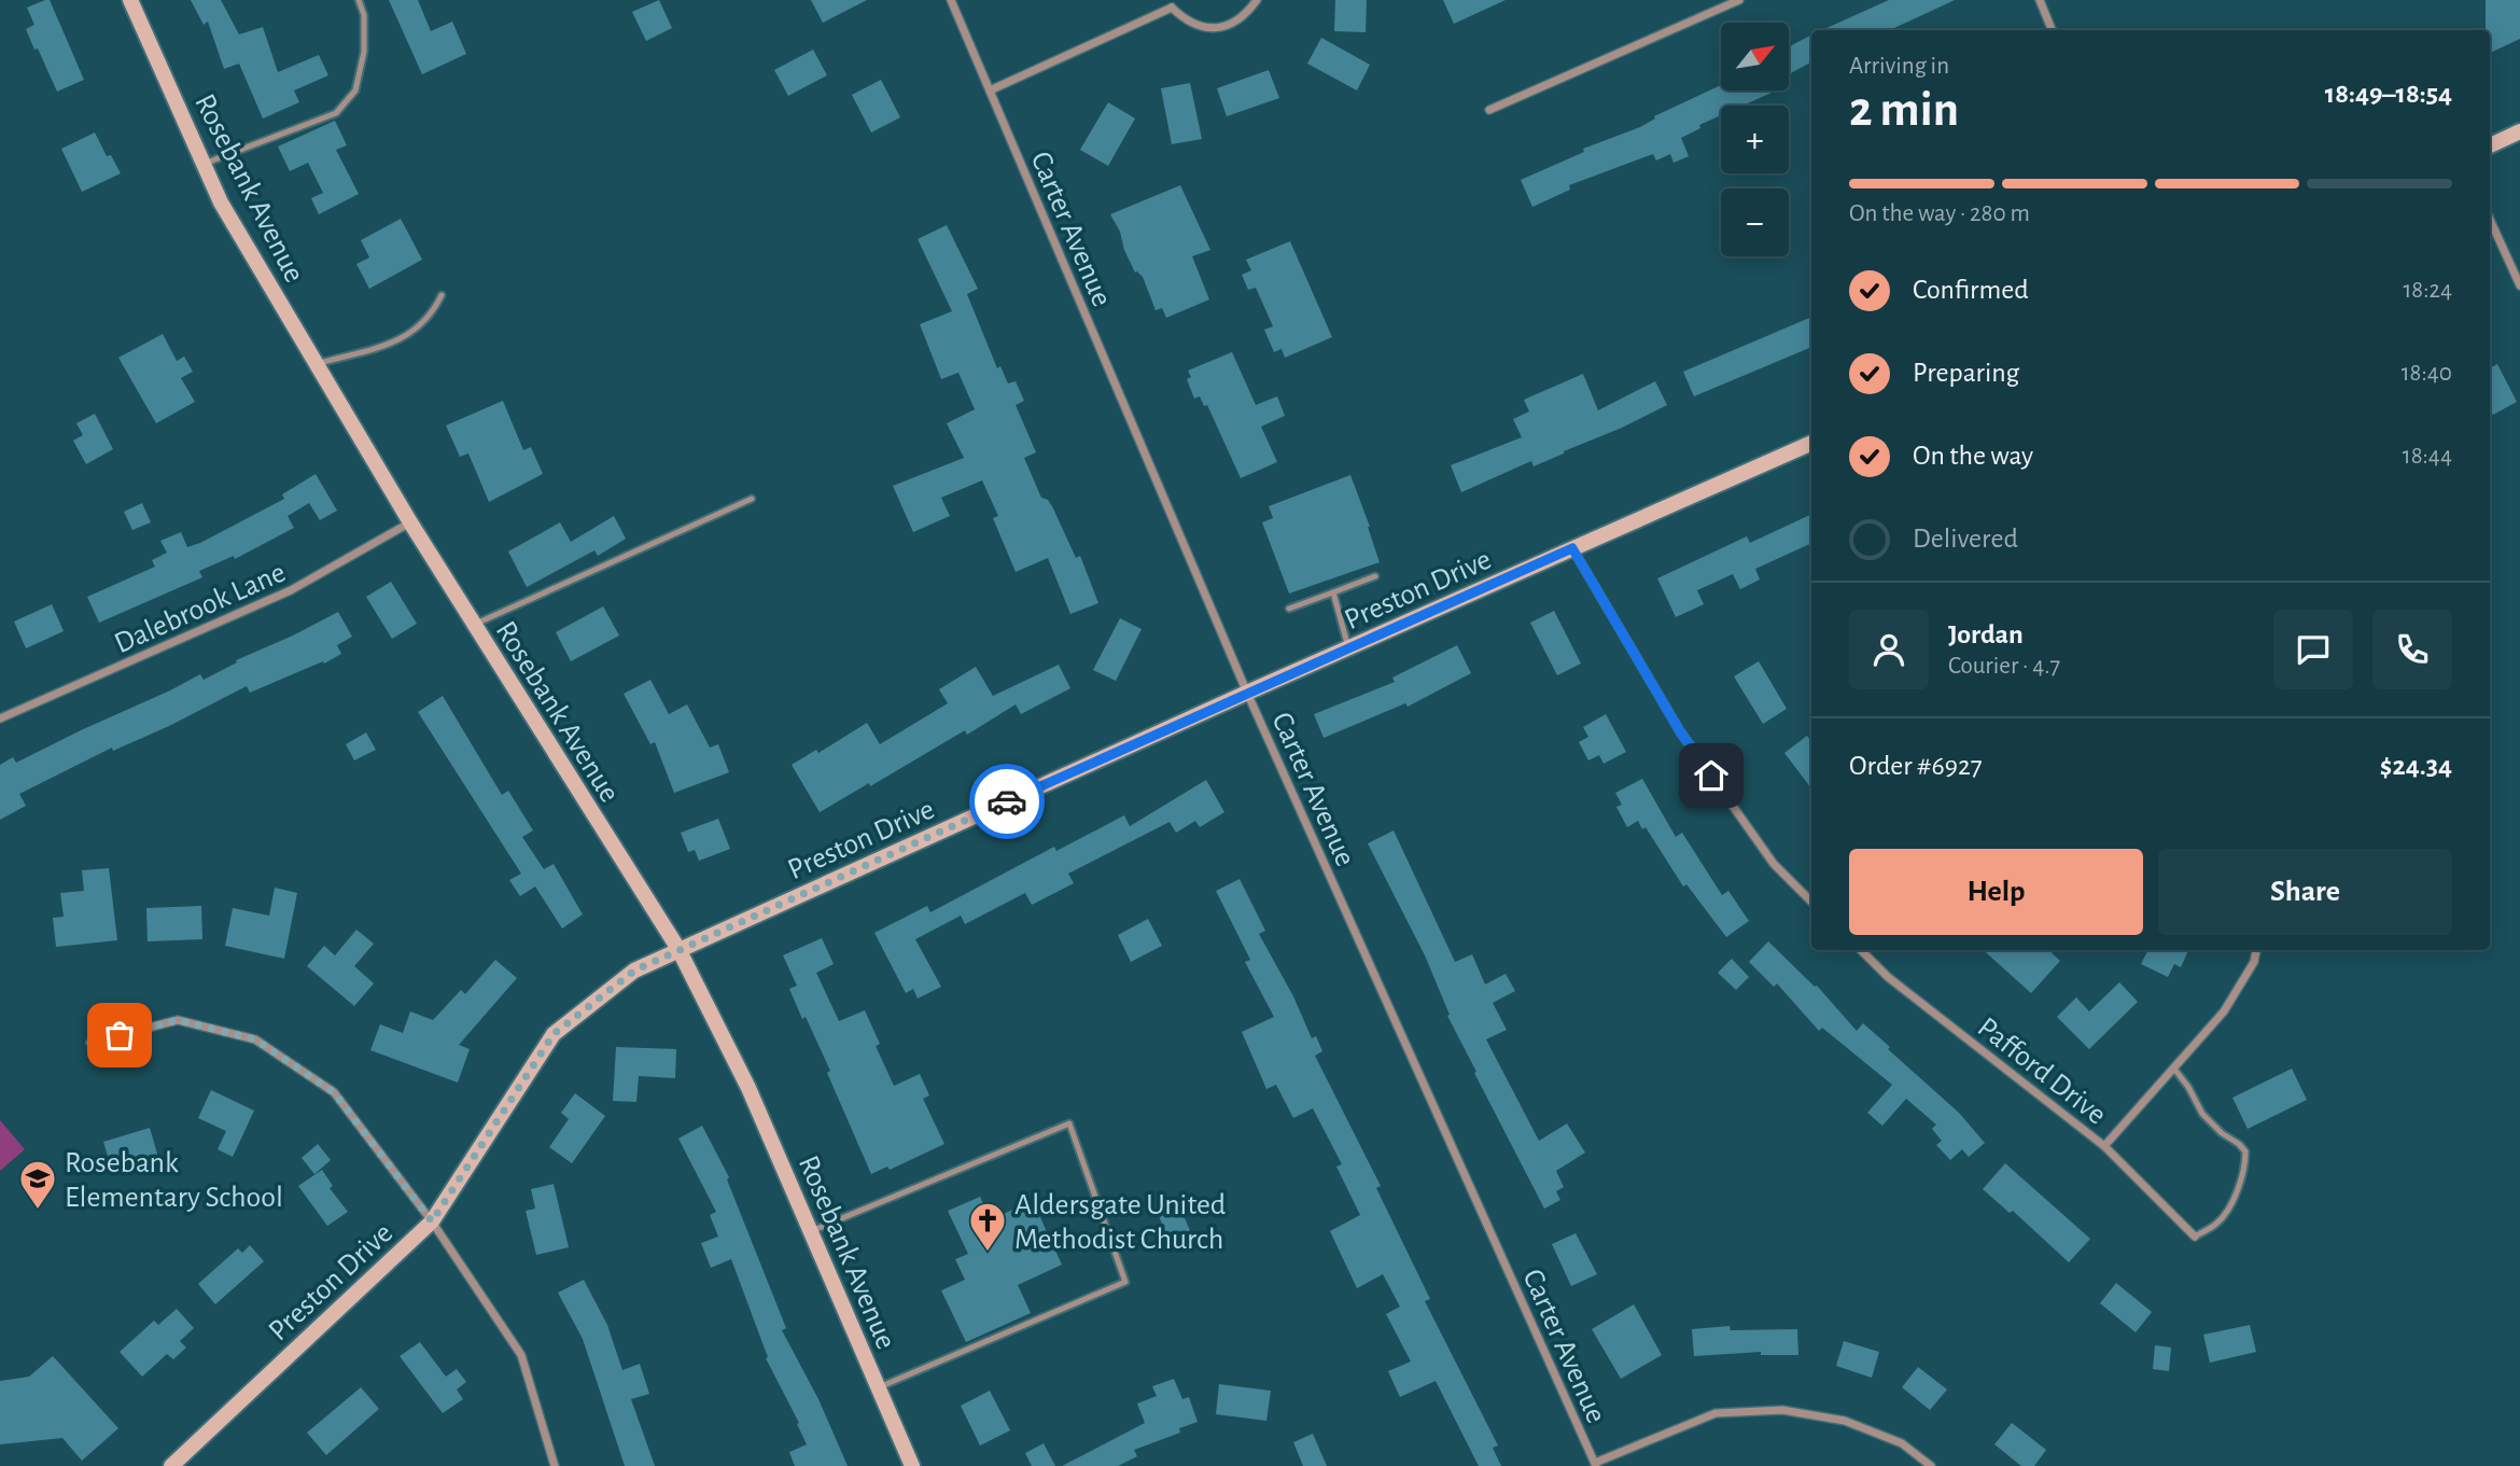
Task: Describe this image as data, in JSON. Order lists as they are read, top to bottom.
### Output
{
  "streets": {
    "street": [
      "Rosebank Avenue",
      "Carter Avenue",
      "Preston Drive",
      "Dalebrook Lane",
      "Pafford Drive"
    ]
  },
  "crossings": [
    ["Rosebank Avenue", "Preston Drive"],
    ["Rosebank Avenue", "Dalebrook Lane"],
    ["Carter Avenue", "Preston Drive"]
  ],
  "places": {
    "school or university": ["Rosebank Elementary School"],
    "church": ["Aldersgate United Methodist Church"]
  },
  "north": "top right",
  "page": {
    "map_buttons": ["+", "−"],
    "heading": ["2 min", "Arriving in", "18:49–18:54"],
    "panel": [
      "Jordan",
      "Courier · 4.7",
      "Order #6927",
      "$24.34"
    ],
    "bar": "On the way · 280 m",
    "list": [
      ["Confirmed", "18:24"],
      ["Preparing", "18:40"],
      ["On the way", "18:44"],
      "Delivered"
    ],
    "buttons": ["Help", "Share"]
  }
}
